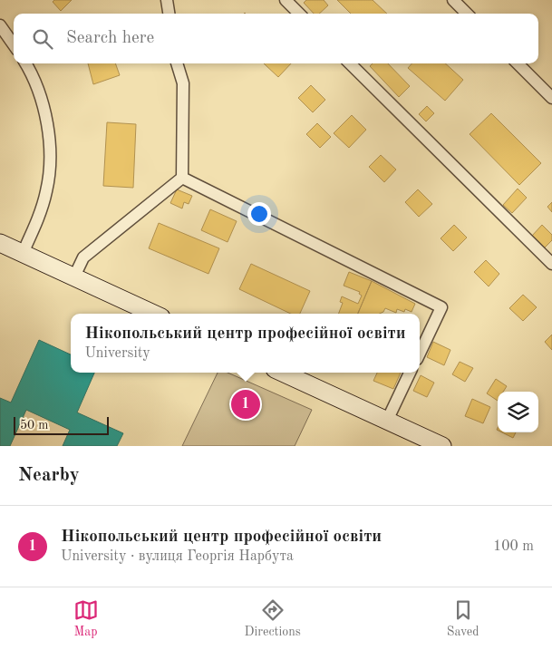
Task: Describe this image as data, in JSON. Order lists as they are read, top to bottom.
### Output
{
  "scale_bar": "50 m",
  "page": {
    "search": "Search here",
    "popup": ["Нікопольський центр професійної освіти", "University"],
    "pins": "1",
    "scale": "50 m",
    "heading": "Nearby",
    "list": [
      {
        "mark": "1",
        "name": "Нікопольський центр професійної освіти",
        "note": "University · вулиця Георгія Нарбута",
        "value": "100 m"
      }
    ],
    "nav": ["Map", "Directions", "Saved"]
  }
}
